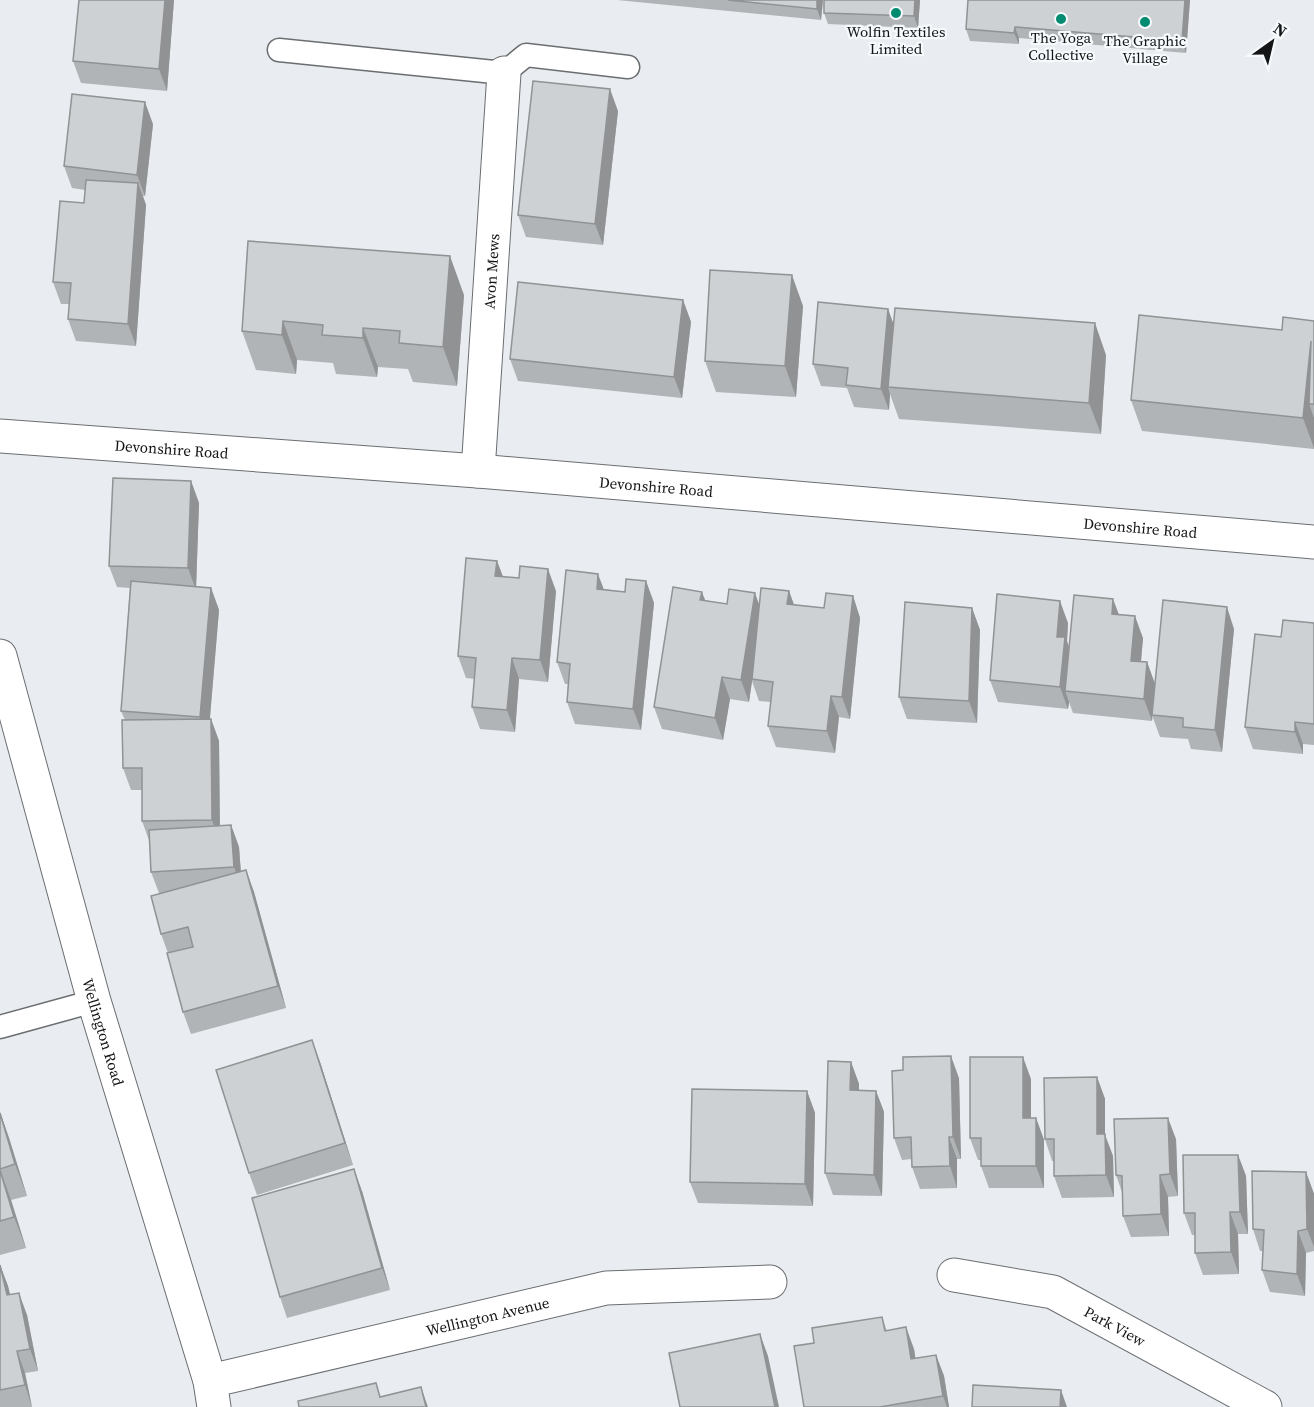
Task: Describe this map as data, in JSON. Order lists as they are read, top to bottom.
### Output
{
  "streets": {
    "street": [
      "Avon Mews",
      "Devonshire Road",
      "Wellington Road",
      "Wellington Avenue",
      "Park View"
    ]
  },
  "crossings": [
    ["Avon Mews", "Devonshire Road"],
    ["Wellington Road", "Wellington Avenue"]
  ],
  "places": ["Wolfin Textiles Limited", "The Yoga Collective", "The Graphic Village"],
  "north": "top right"
}
